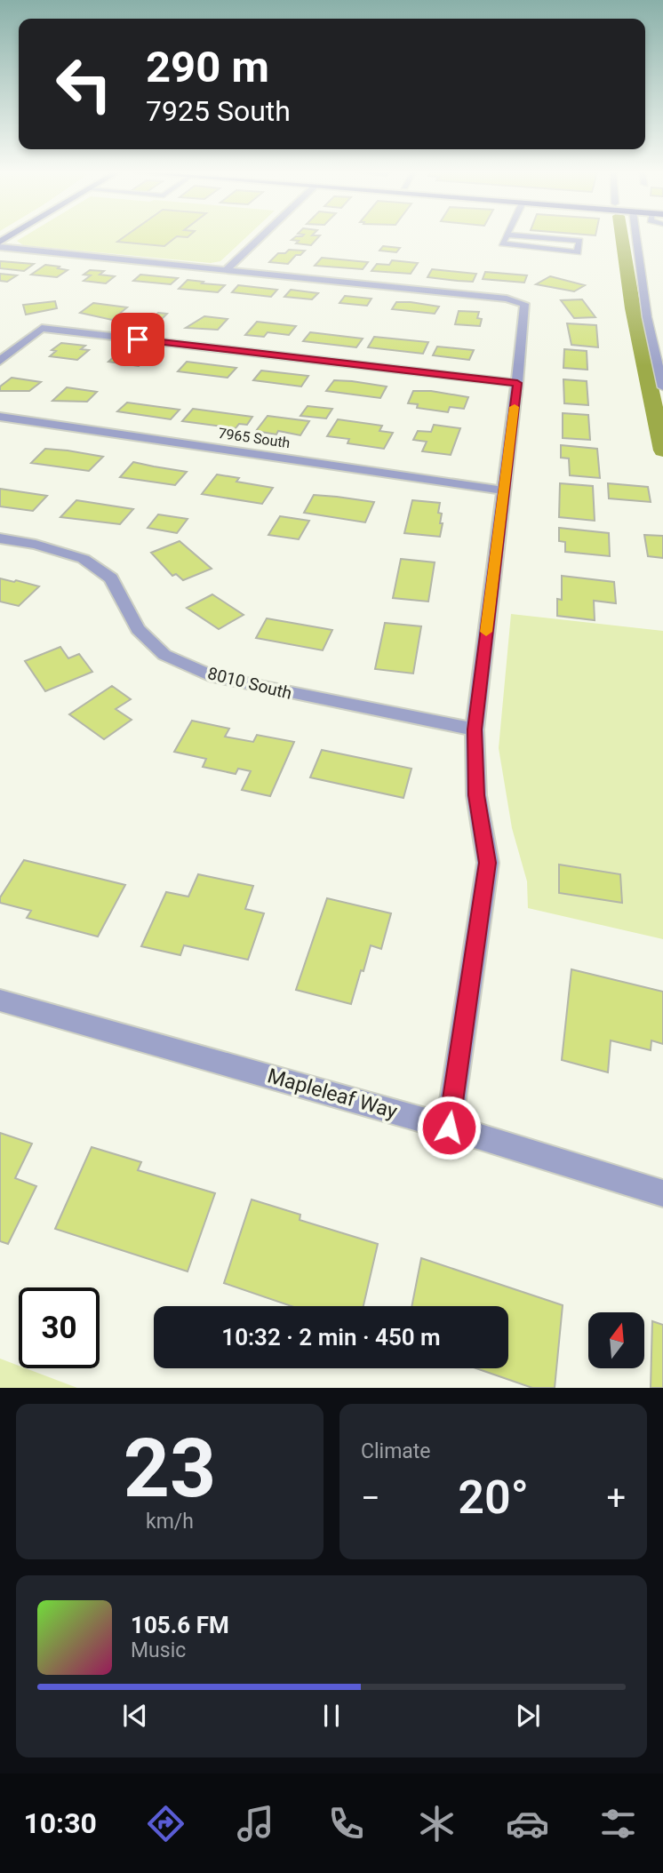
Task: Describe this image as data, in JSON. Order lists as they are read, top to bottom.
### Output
{
  "streets": {
    "street": ["7965 South", "8010 South", "Mapleleaf Way"]
  },
  "north": "top",
  "page": {
    "turn": ["290 m", "7925 South"],
    "limit": "30",
    "trip": "10:32 · 2 min · 450 m",
    "tile": [
      ["23", "km/h"],
      "Climate"
    ],
    "heat": ["−", "20°", "+"],
    "song": ["105.6 FM", "Music"],
    "tabs": "10:30"
  }
}
